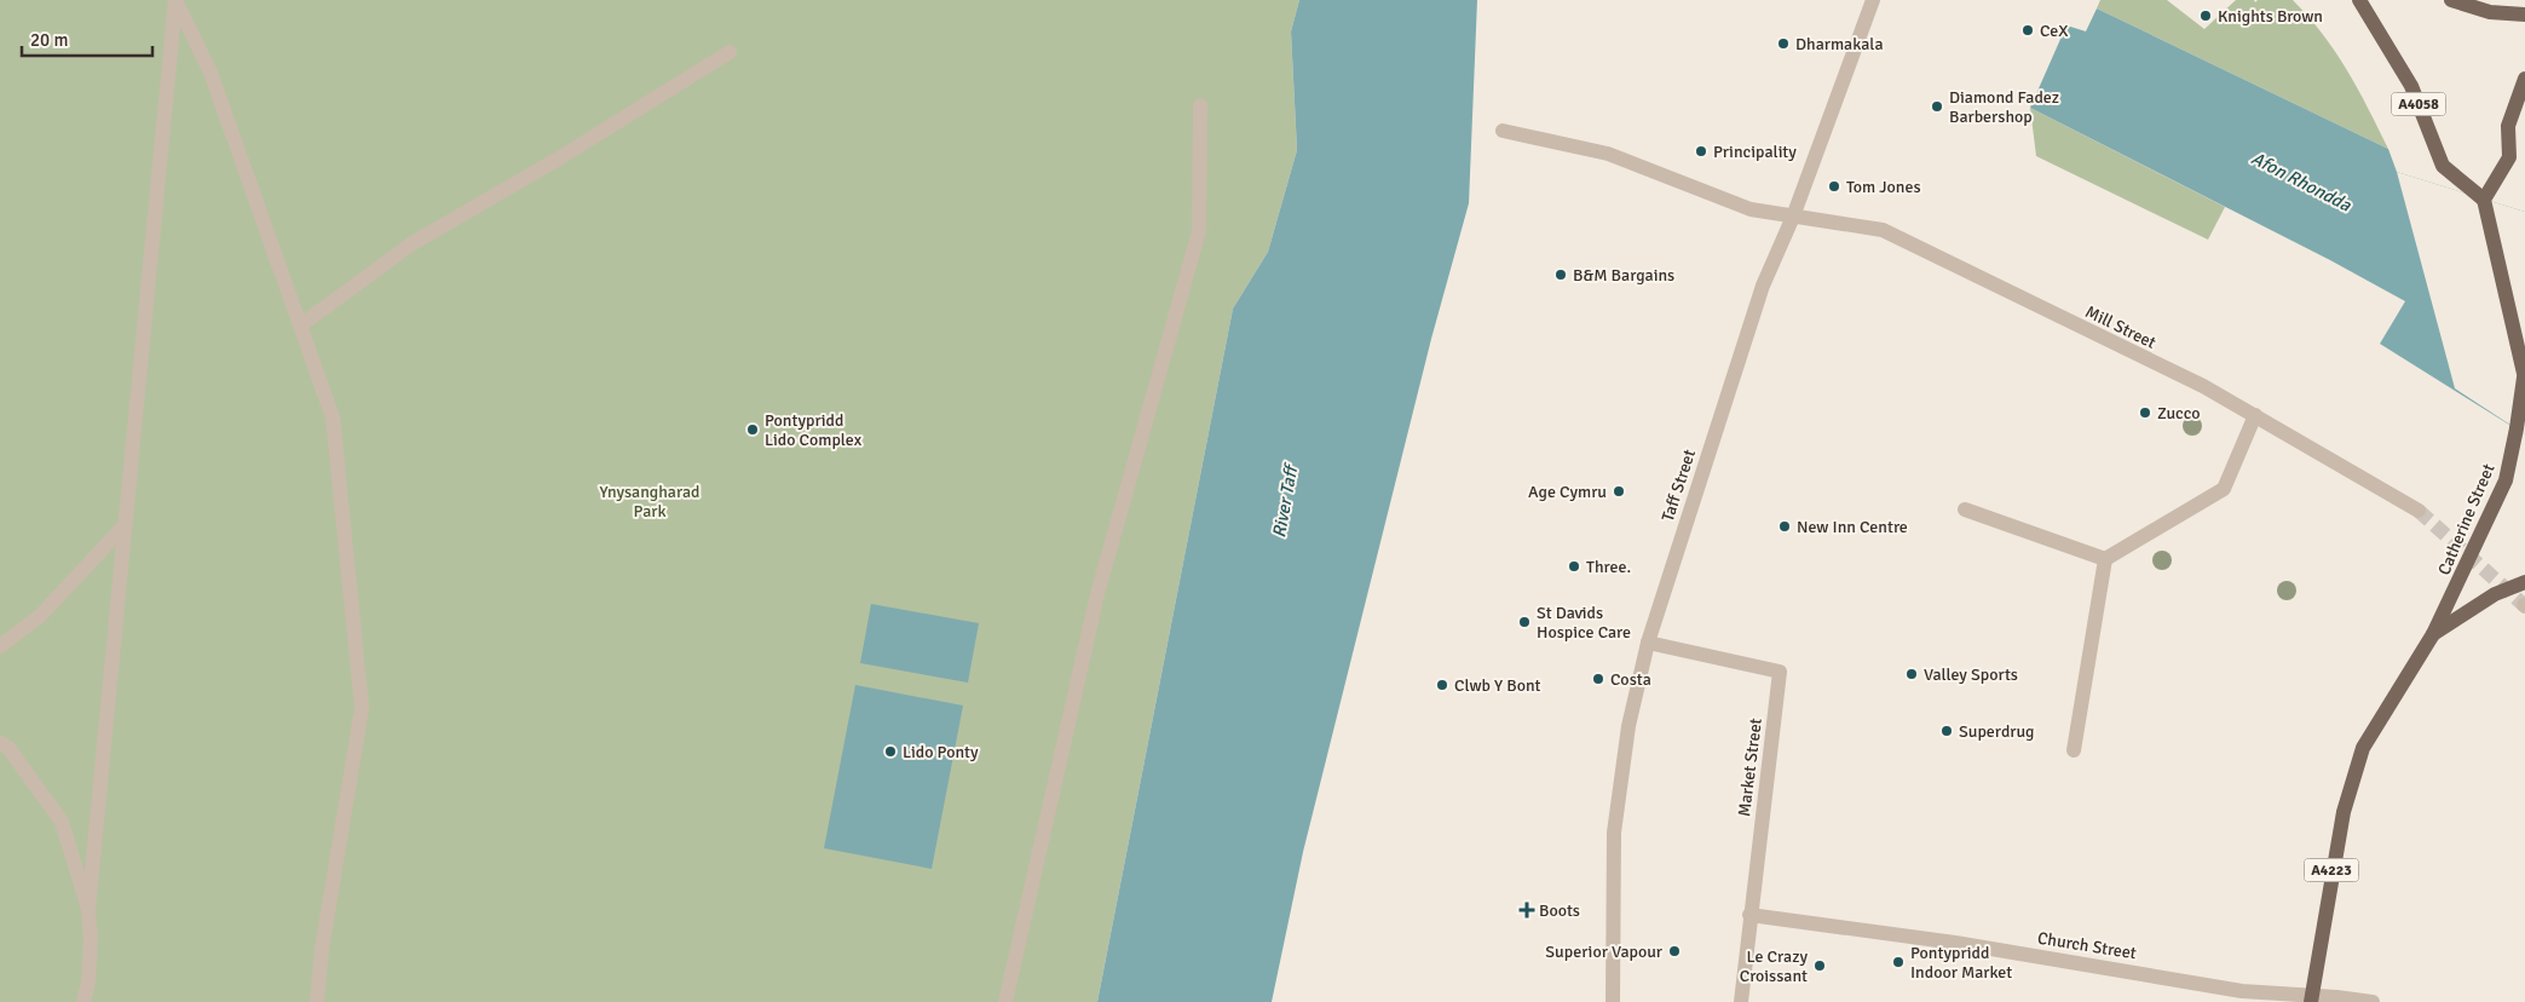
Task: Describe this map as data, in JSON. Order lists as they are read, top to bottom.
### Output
{
  "streets": {
    "main road": ["A4058", "Catherine Street", "A4223"],
    "street": [
      "Mill Street",
      "Taff Street",
      "Market Street",
      "Church Street"
    ]
  },
  "crossings": [
    ["Mill Street", "Taff Street"],
    ["Taff Street", "Market Street"],
    ["Catherine Street", "Church Street"],
    ["Market Street", "Church Street"]
  ],
  "water": ["Afon Rhondda", "River Taff"],
  "parks": ["Ynysangharad Park"],
  "places": {
    "other": [
      "Knights Brown",
      "CeX",
      "Dharmakala",
      "Diamond Fadez Barbershop",
      "Principality",
      "Tom Jones",
      "B&M Bargains",
      "Zucco",
      "Pontypridd Lido Complex",
      "Age Cymru",
      "New Inn Centre",
      "Three.",
      "St Davids Hospice Care",
      "Valley Sports",
      "Costa",
      "Clwb Y Bont",
      "Superdrug",
      "Lido Ponty",
      "Superior Vapour",
      "Pontypridd Indoor Market",
      "Le Crazy Croissant"
    ],
    "health": ["Boots"]
  },
  "scale_bar": "20 m"
}
